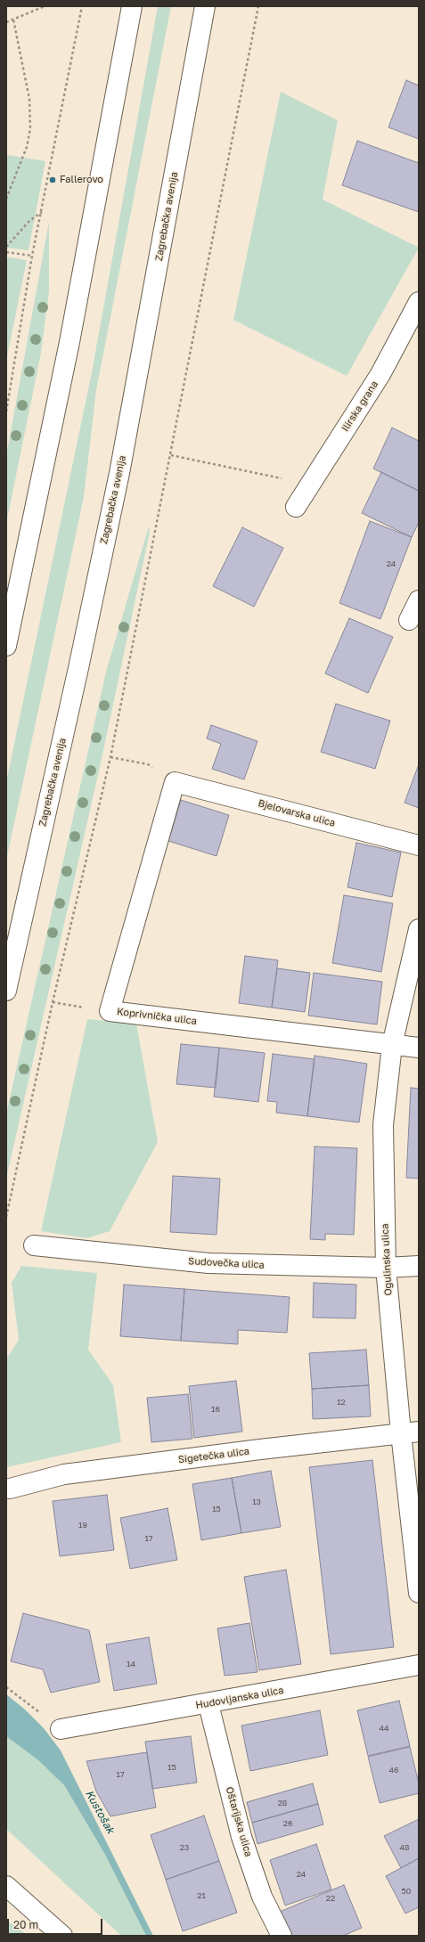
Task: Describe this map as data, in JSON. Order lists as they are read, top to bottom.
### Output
{
  "streets": {
    "street": [
      "Zagrebačka avenija",
      "Ilirska grana",
      "Bjelovarska ulica",
      "Koprivnička ulica",
      "Ogulinska ulica",
      "Sudovečka ulica",
      "Sigetečka ulica",
      "Hudovljanska ulica",
      "Oštarijska ulica"
    ]
  },
  "crossings": [
    ["Bjelovarska ulica", "Koprivnička ulica"],
    ["Koprivnička ulica", "Ogulinska ulica"],
    ["Ogulinska ulica", "Sudovečka ulica"],
    ["Ogulinska ulica", "Sigetečka ulica"],
    ["Hudovljanska ulica", "Oštarijska ulica"]
  ],
  "water": ["Kustošak"],
  "places": ["Fallerovo"],
  "house_numbers": [
    "24",
    "12",
    "16",
    "13",
    "15",
    "19",
    "17",
    "14",
    "44",
    "15",
    "46",
    "17",
    "28",
    "26",
    "23",
    "48",
    "24",
    "50",
    "21",
    "22"
  ],
  "scale_bar": "20 m"
}
